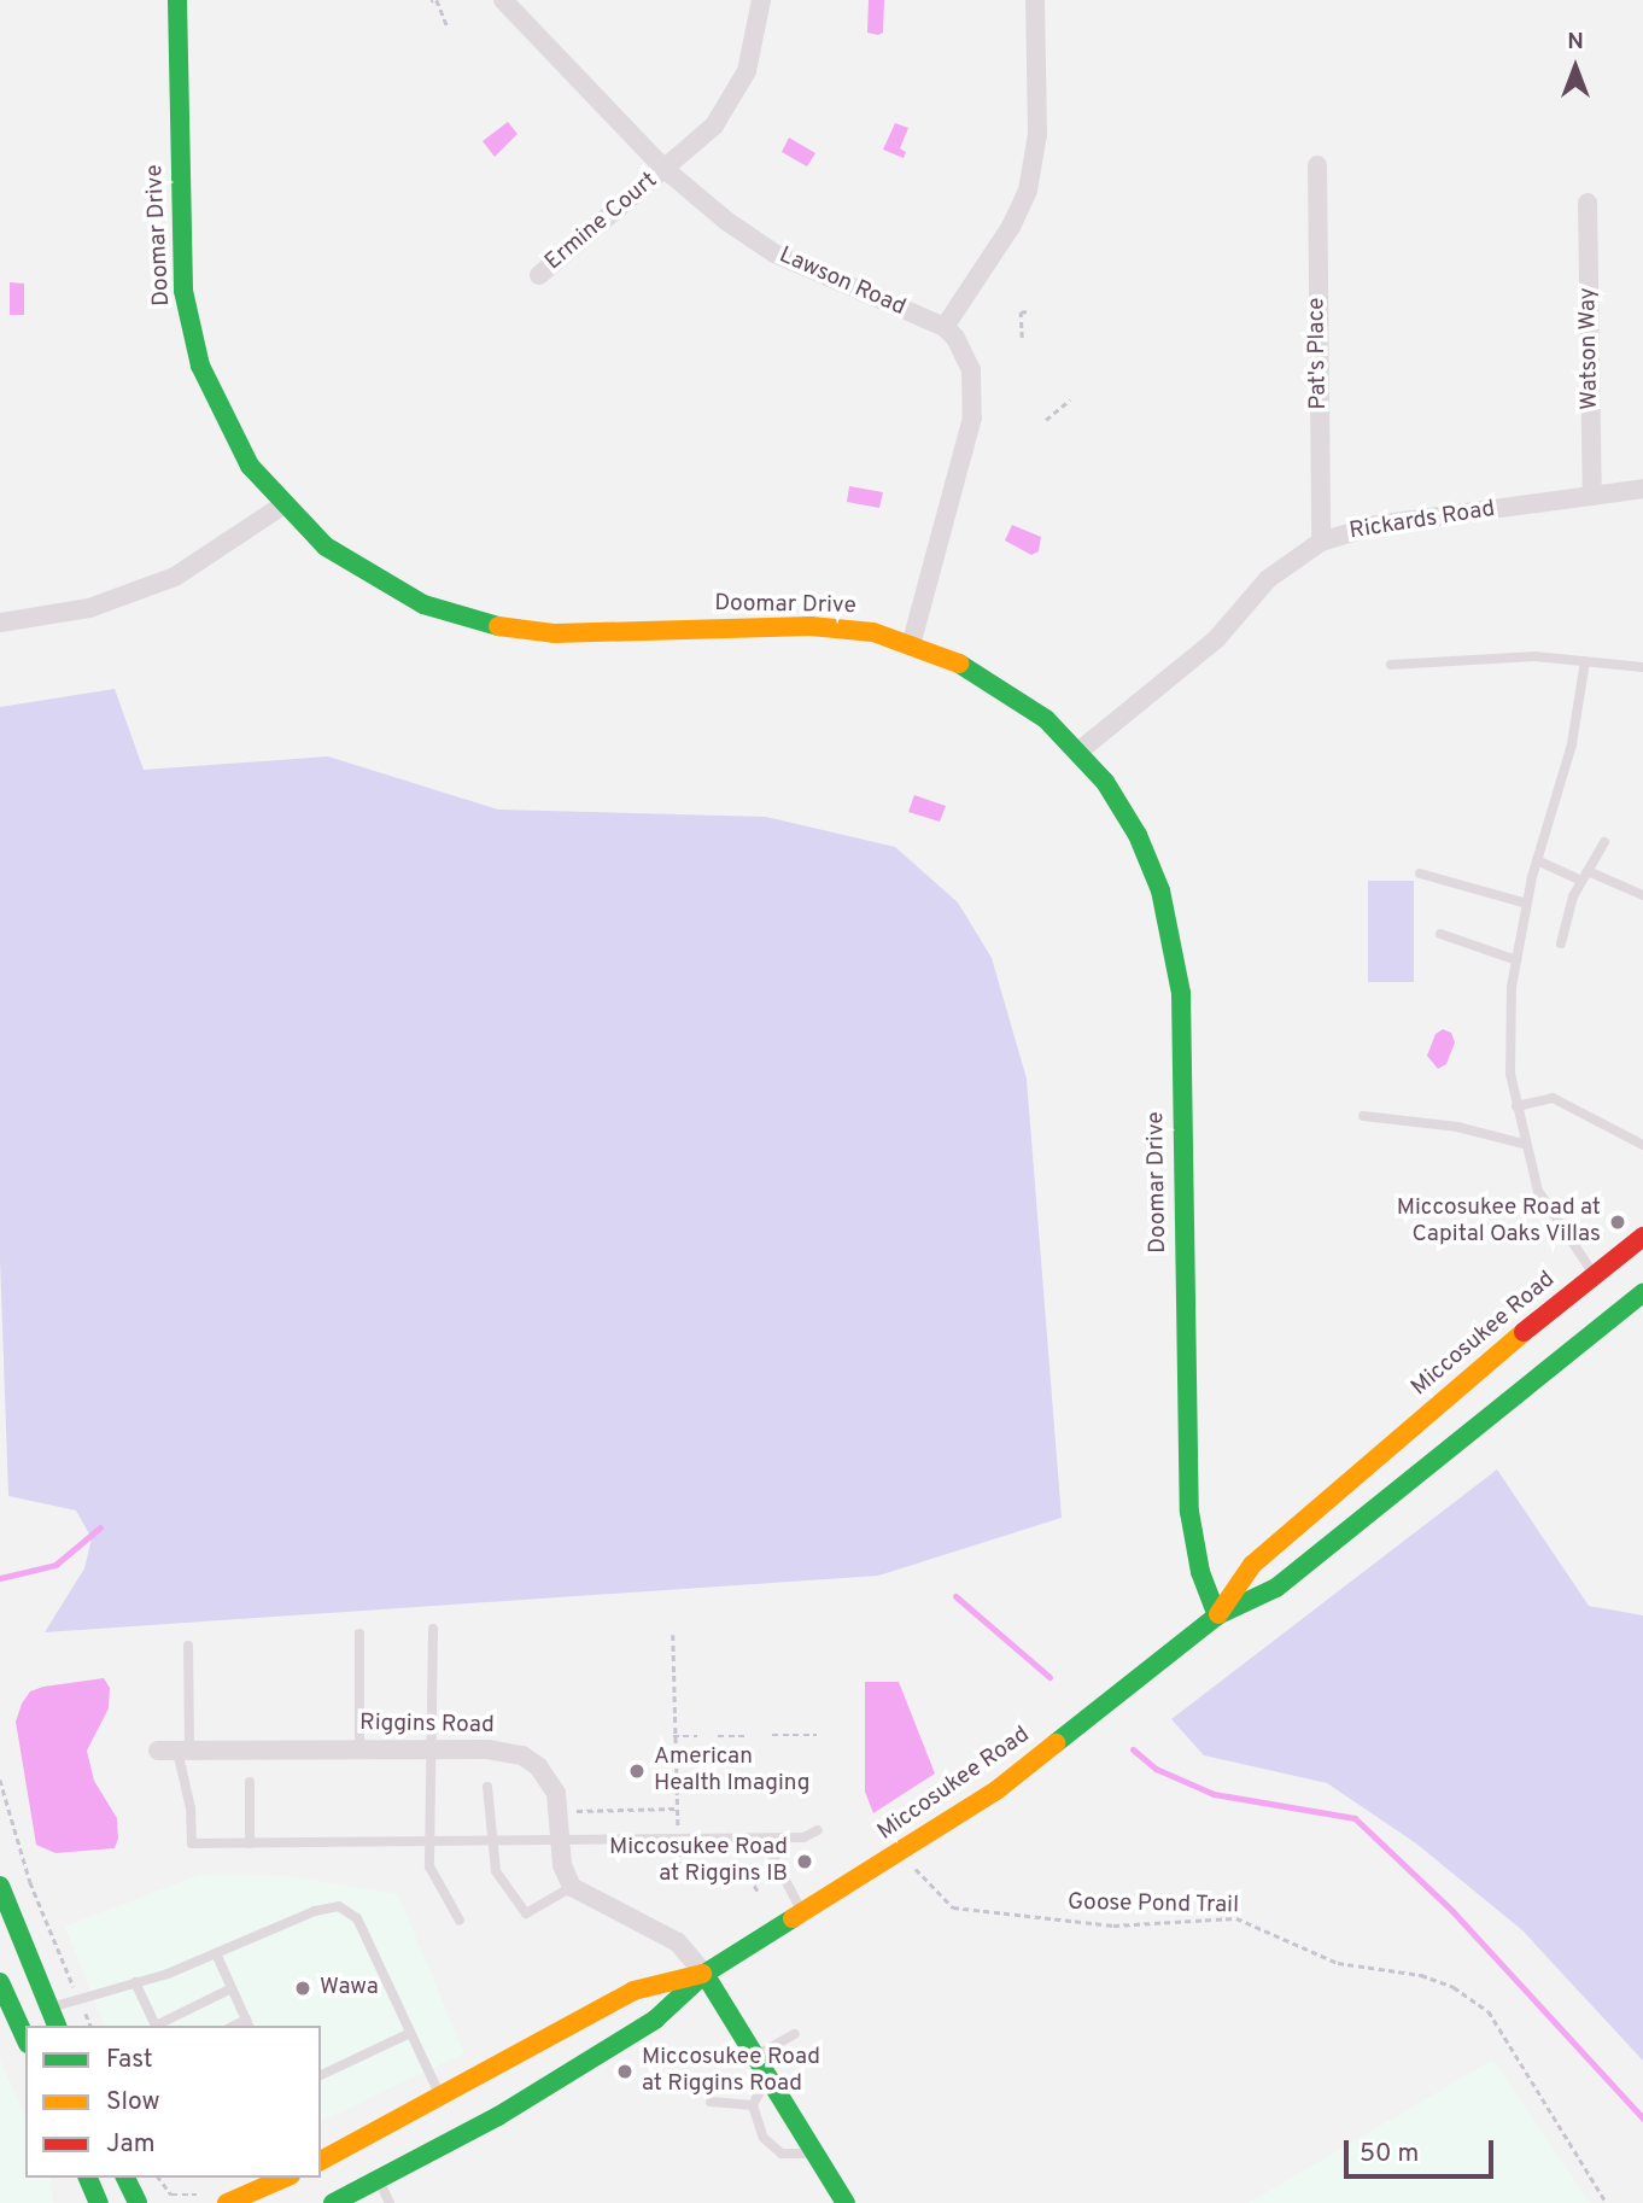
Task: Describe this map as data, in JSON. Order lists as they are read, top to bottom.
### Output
{
  "streets": {
    "street": [
      "Ermine Court",
      "Doomar Drive",
      "Lawson Road",
      "Watson Way",
      "Pat's Place",
      "Rickards Road",
      "Miccosukee Road",
      "Riggins Road"
    ],
    "path": ["Goose Pond Trail"]
  },
  "crossings": [
    ["Ermine Court", "Lawson Road"],
    ["Doomar Drive", "Rickards Road"],
    ["Doomar Drive", "Miccosukee Road"],
    ["Watson Way", "Rickards Road"],
    ["Pat's Place", "Rickards Road"],
    ["Miccosukee Road", "Goose Pond Trail"]
  ],
  "places": [
    "Miccosukee Road at Capital Oaks Villas",
    "American Health Imaging",
    "Miccosukee Road at Riggins IB",
    "Wawa",
    "Miccosukee Road at Riggins Road"
  ],
  "legend": ["Fast", "Slow", "Jam"],
  "scale_bar": "50 m",
  "north": "top"
}
